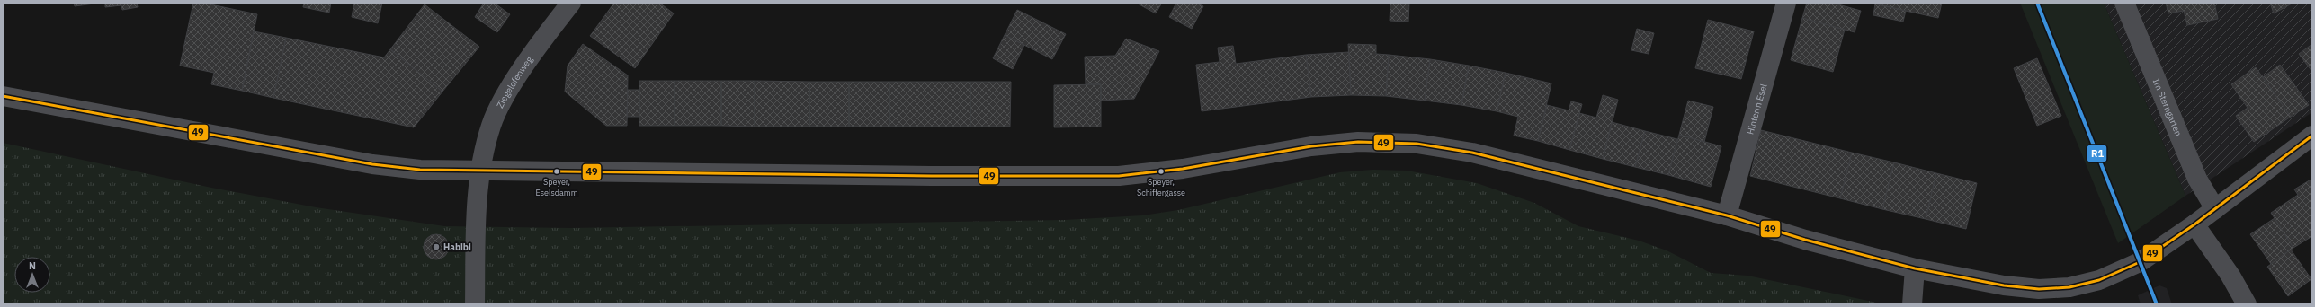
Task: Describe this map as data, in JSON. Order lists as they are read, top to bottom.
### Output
{
  "streets": {
    "street": ["Ziegelofenweg", "Im Sterngarten", "Hinterm Esel"]
  },
  "places": ["Speyer, Eselsdamm", "Speyer, Schiffergasse", "Habibi"],
  "lines": ["transit line R1", "transit line 49"],
  "north": "top"
}
